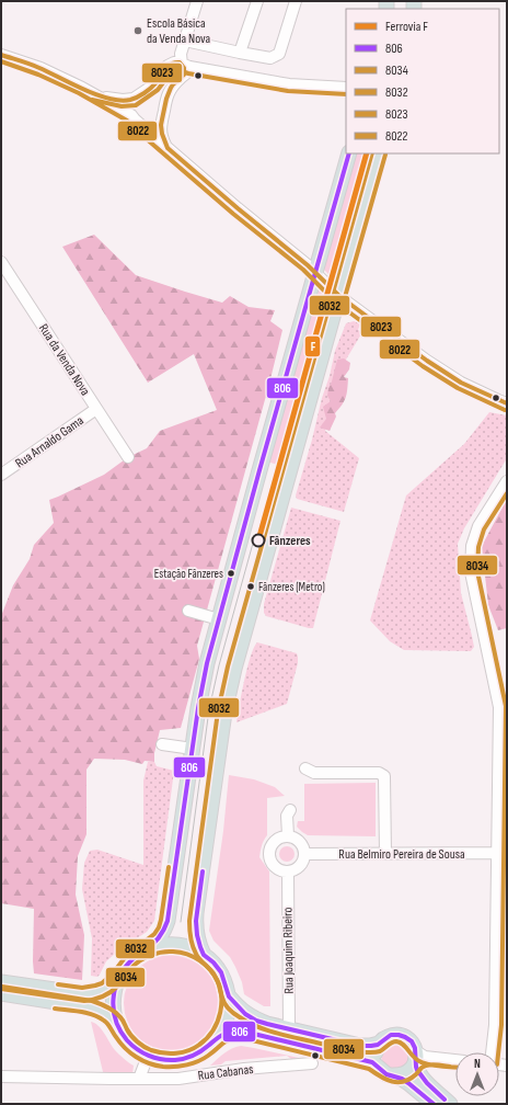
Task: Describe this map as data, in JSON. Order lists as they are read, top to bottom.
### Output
{
  "streets": {
    "street": [
      "Rua da Venda Nova",
      "Rua Arnaldo Gama",
      "Rua Belmiro Pereira de Sousa",
      "Rua Joaquim Ribeiro",
      "Rua Cabanas"
    ]
  },
  "crossings": [
    ["Rua da Venda Nova", "Rua Arnaldo Gama"],
    ["Rua Belmiro Pereira de Sousa", "Rua Joaquim Ribeiro"]
  ],
  "places": [
    "Escola Básica da Venda Nova",
    "Fânzeres",
    "Estação Fânzeres",
    "Fânzeres (Metro)"
  ],
  "lines": [
    "transit line 8023",
    "transit line 8022",
    "rail line F",
    "transit line 806",
    "transit line 8032",
    "transit line 8034"
  ],
  "legend": [
    "Ferrovia F",
    "806",
    "8034",
    "8032",
    "8023",
    "8022"
  ],
  "north": "top"
}
